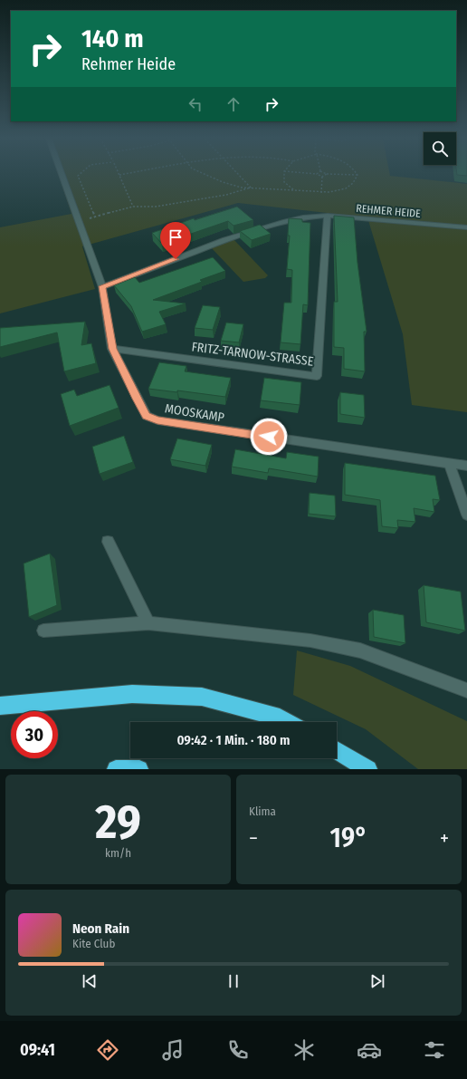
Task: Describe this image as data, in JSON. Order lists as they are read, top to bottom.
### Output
{
  "streets": {
    "street": ["REHMER HEIDE", "FRITZ-TARNOW-STRASSE", "MOOSKAMP"]
  },
  "crossings": [
    ["REHMER HEIDE", "FRITZ-TARNOW-STRASSE"],
    ["REHMER HEIDE", "MOOSKAMP"],
    ["FRITZ-TARNOW-STRASSE", "MOOSKAMP"]
  ],
  "page": {
    "turn": ["140 m", "Rehmer Heide"],
    "limit": "30",
    "trip": "09:42 · 1 Min. · 180 m",
    "tile": [
      ["29", "km/h"],
      "Klima"
    ],
    "heat": ["−", "19°", "+"],
    "song": ["Neon Rain", "Kite Club"],
    "tabs": "09:41"
  }
}
